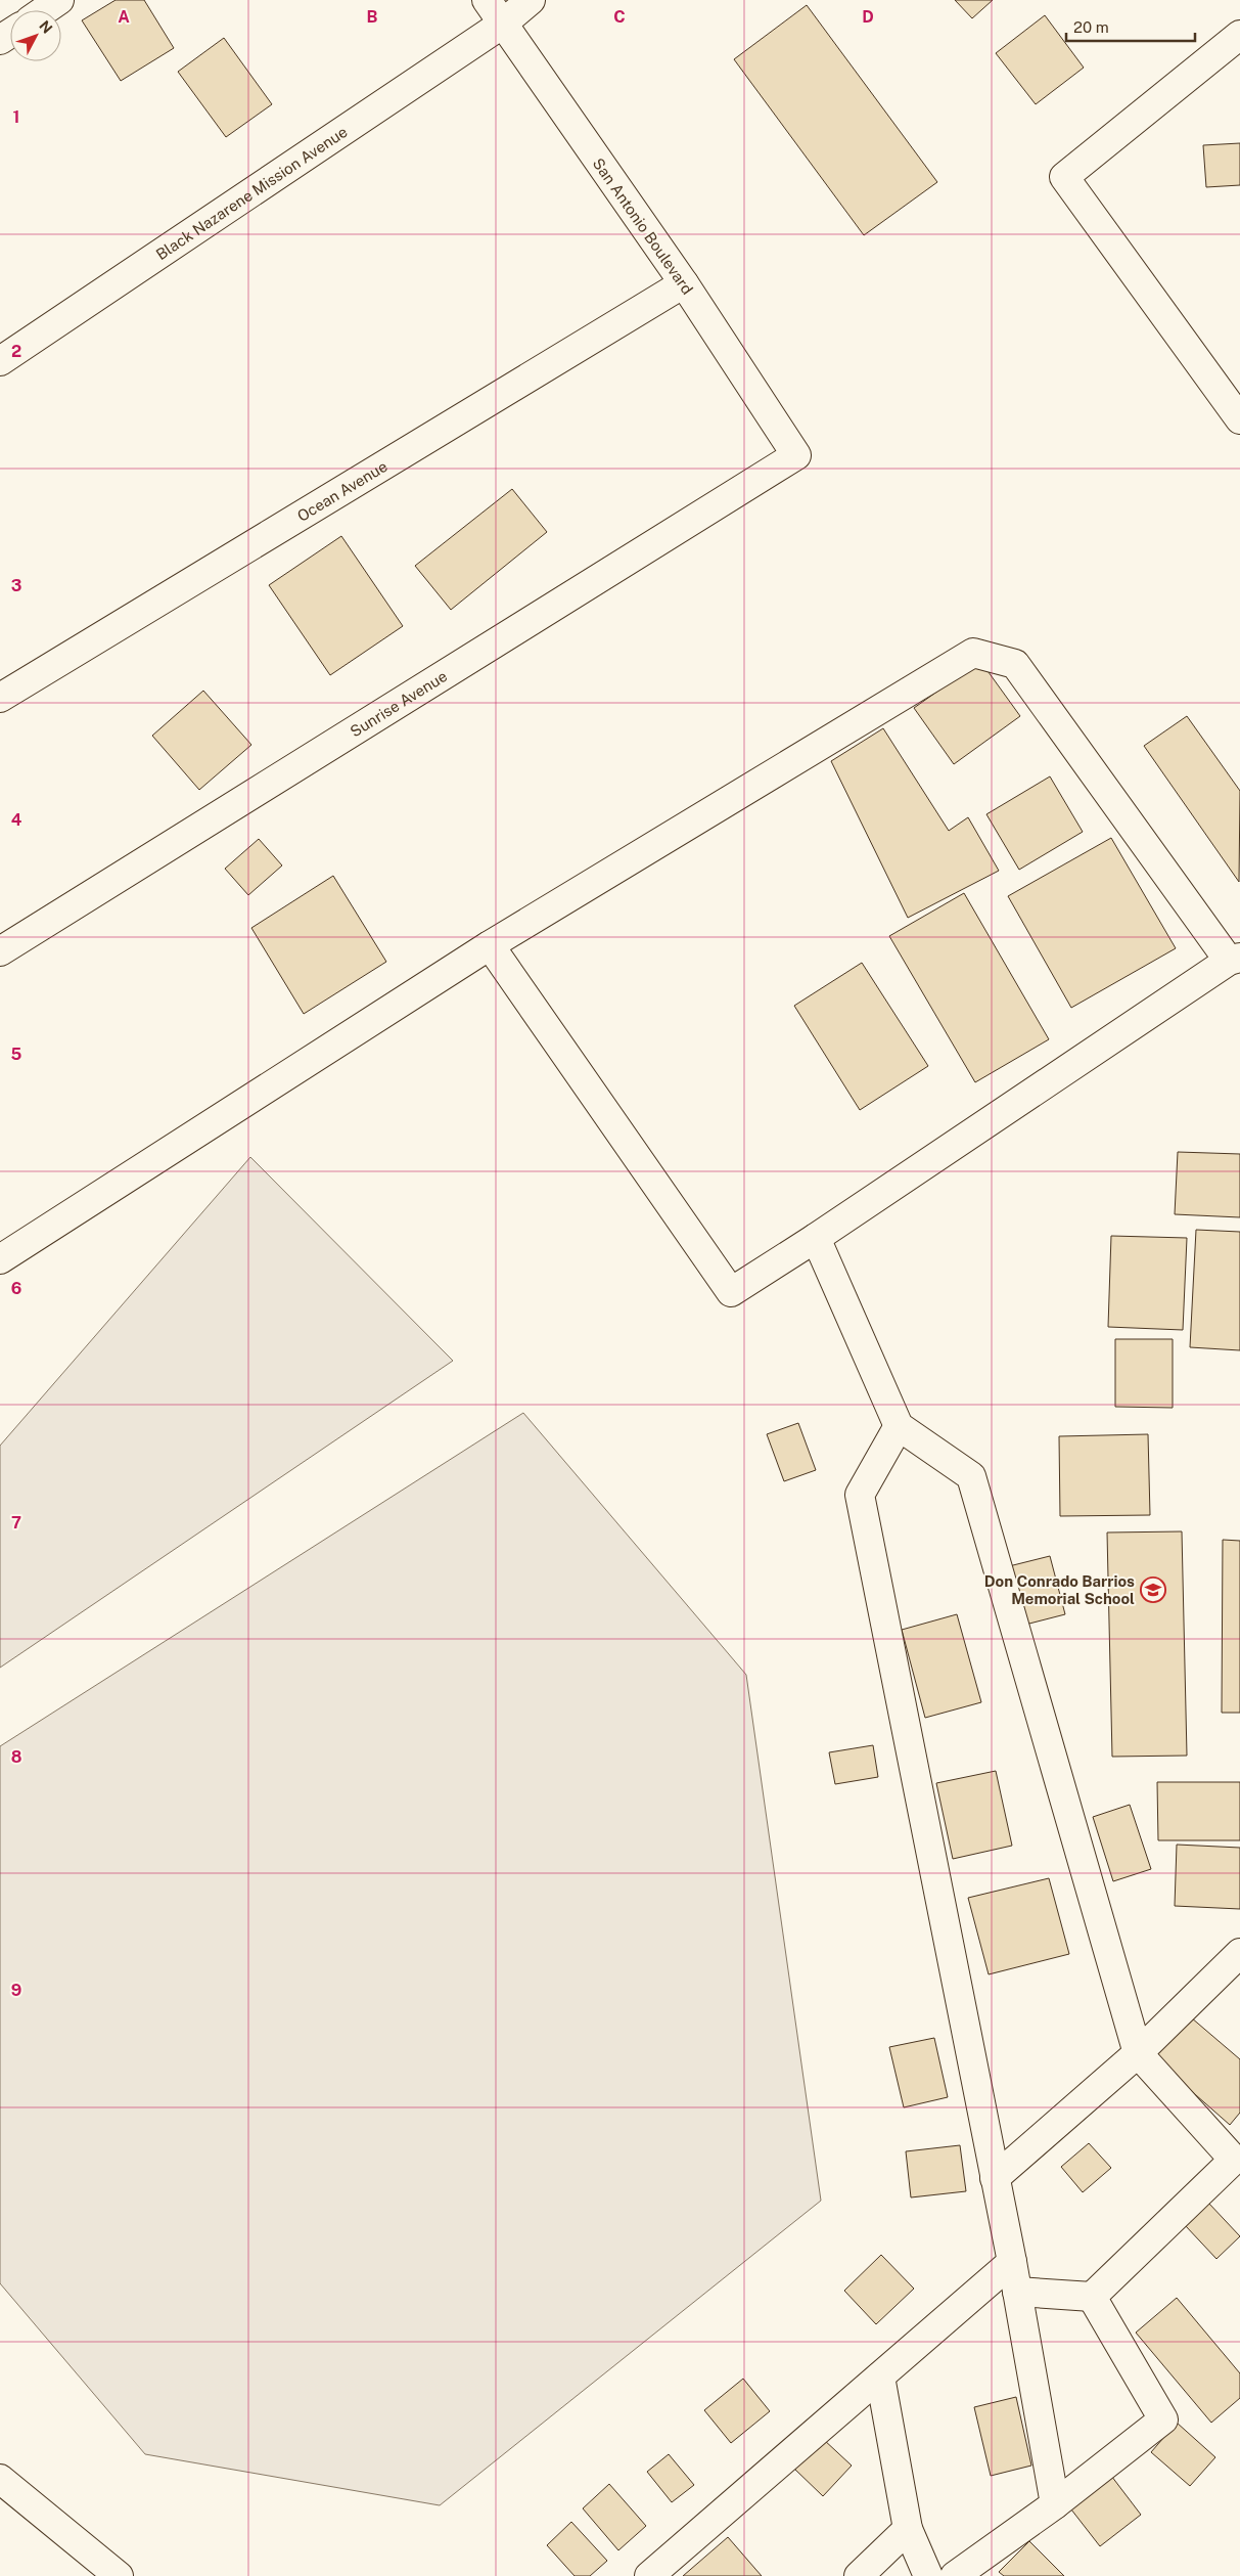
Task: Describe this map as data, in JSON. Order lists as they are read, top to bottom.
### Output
{
  "streets": {
    "street": [
      "Black Nazarene Mission Avenue",
      "San Antonio Boulevard",
      "Ocean Avenue",
      "Sunrise Avenue"
    ]
  },
  "crossings": [
    ["Black Nazarene Mission Avenue", "San Antonio Boulevard"],
    ["San Antonio Boulevard", "Ocean Avenue"],
    ["San Antonio Boulevard", "Sunrise Avenue"]
  ],
  "places": {
    "school or university": ["Don Conrado Barrios Memorial School"]
  },
  "scale_bar": "20 m",
  "north": "top right",
  "grid": {
    "columns": [
      "A",
      "B",
      "C",
      "D"
    ],
    "rows": [
      "1",
      "2",
      "3",
      "4",
      "5",
      "6",
      "7",
      "8",
      "9"
    ]
  }
}
